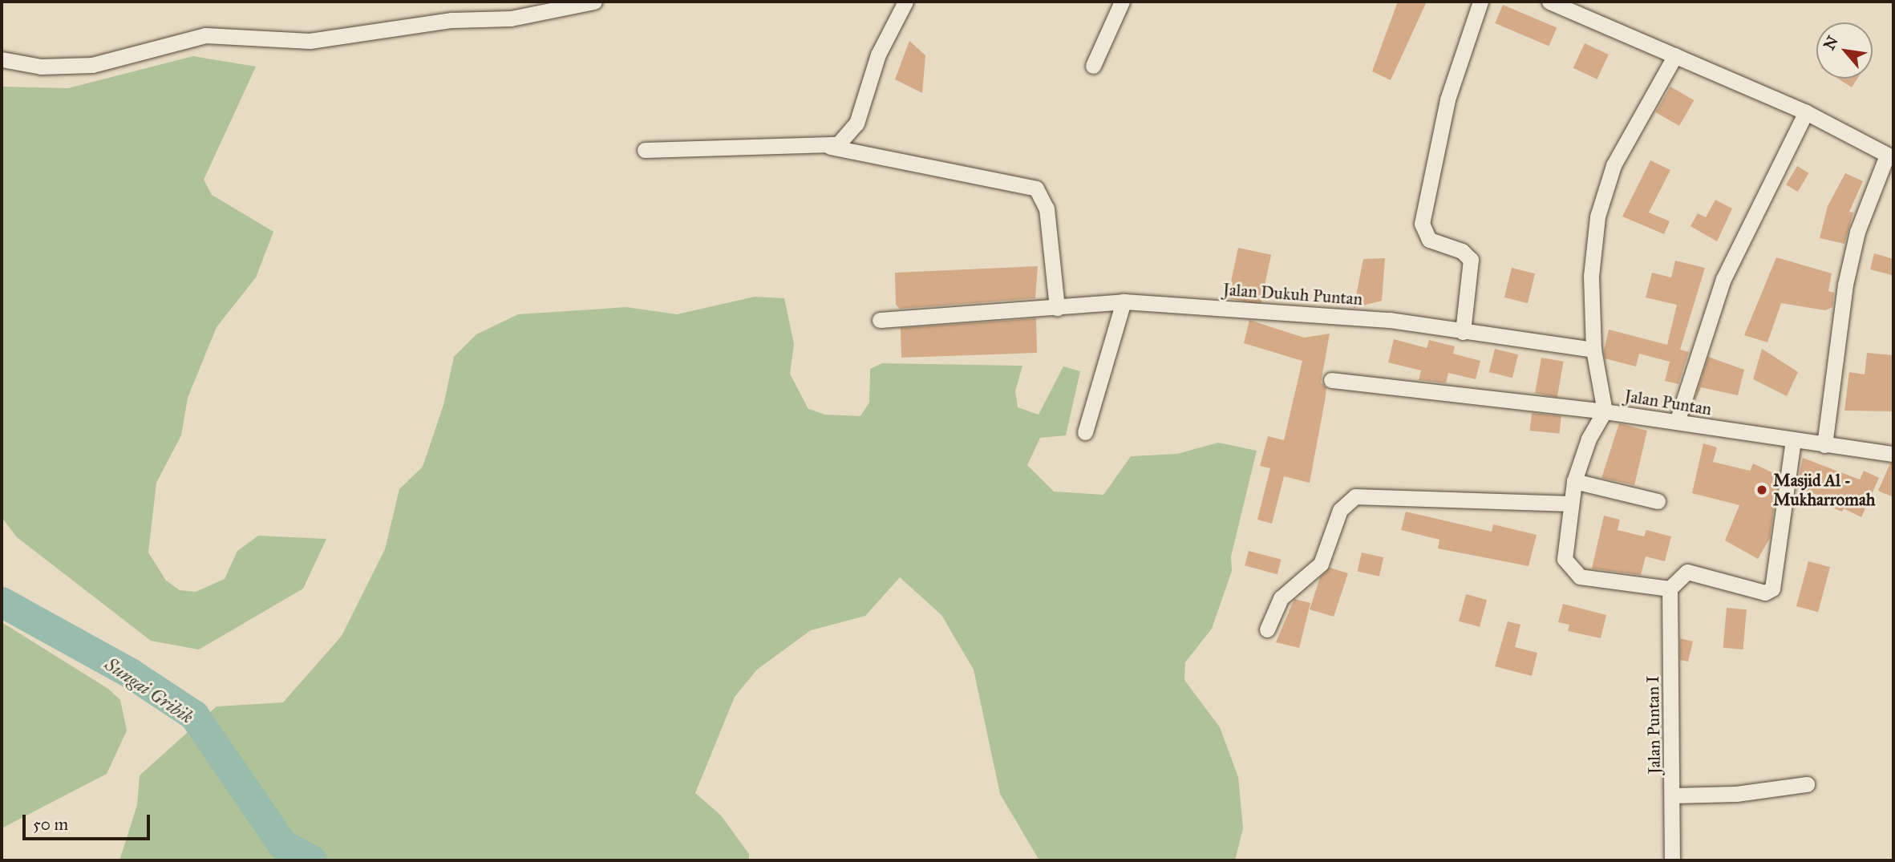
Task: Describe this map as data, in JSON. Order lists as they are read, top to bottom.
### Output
{
  "streets": {
    "street": ["Jalan Dukuh Puntan", "Jalan Puntan", "Jalan Puntan I"]
  },
  "crossings": [
    ["Jalan Puntan", "Jalan Puntan I"]
  ],
  "water": ["Sungai Gribik"],
  "places": ["Masjid Al - Mukharromah"],
  "scale_bar": "50 m",
  "north": "top left"
}
